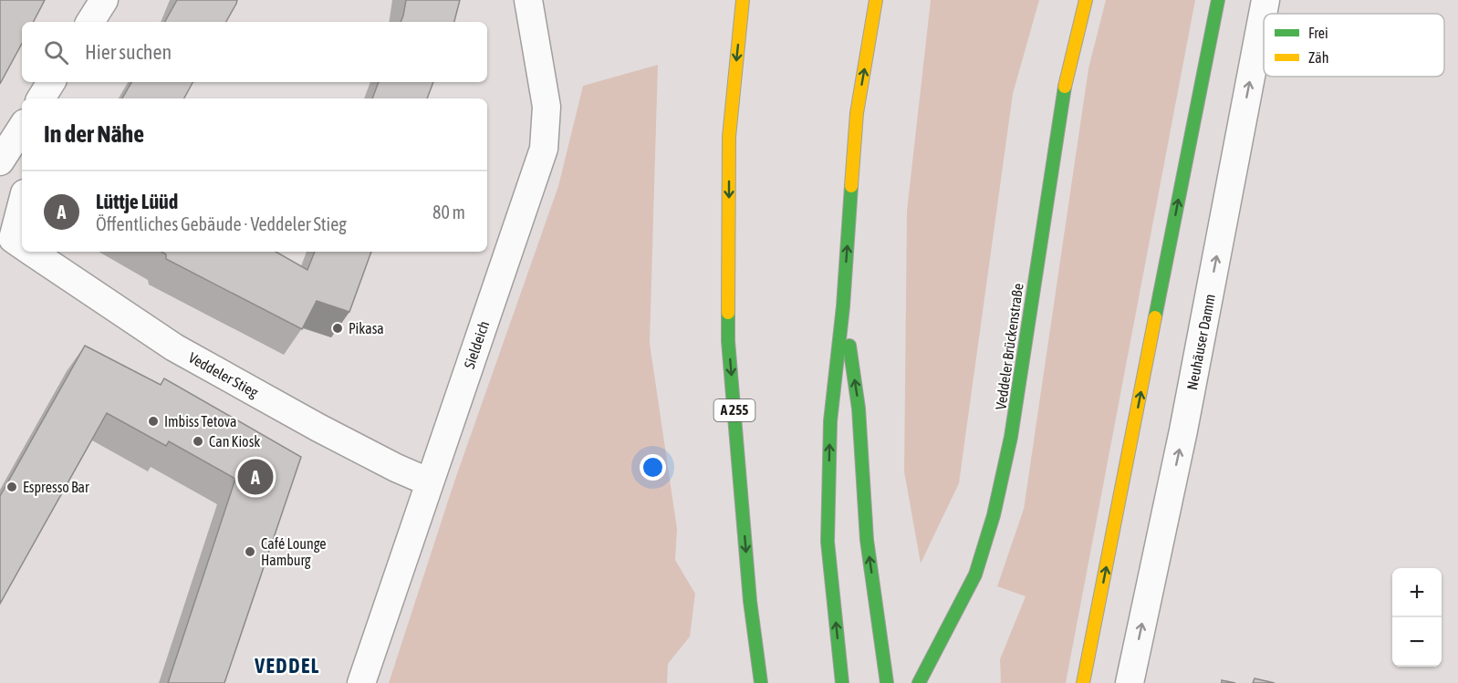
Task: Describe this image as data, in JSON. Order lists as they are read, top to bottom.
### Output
{
  "streets": {
    "main road": ["Veddeler Brückenstraße", "A 255"],
    "street": ["Neuhäuser Damm", "Sieldeich", "Veddeler Stieg"]
  },
  "crossings": [
    ["Sieldeich", "Veddeler Stieg"]
  ],
  "one_way": ["Neuhäuser Damm"],
  "districts": ["VEDDEL"],
  "places": [
    "Pikasa",
    "Imbiss Tetova",
    "Can Kiosk",
    "Espresso Bar",
    "Café Lounge Hamburg"
  ],
  "legend": ["Frei", "Zäh"],
  "page": {
    "search": "Hier suchen",
    "heading": "In der Nähe",
    "list": [
      {
        "mark": "A",
        "name": "Lüttje Lüüd",
        "note": "Öffentliches Gebäude · Veddeler Stieg",
        "value": "80 m"
      }
    ],
    "pins": "A",
    "map_buttons": ["+", "−"]
  }
}
